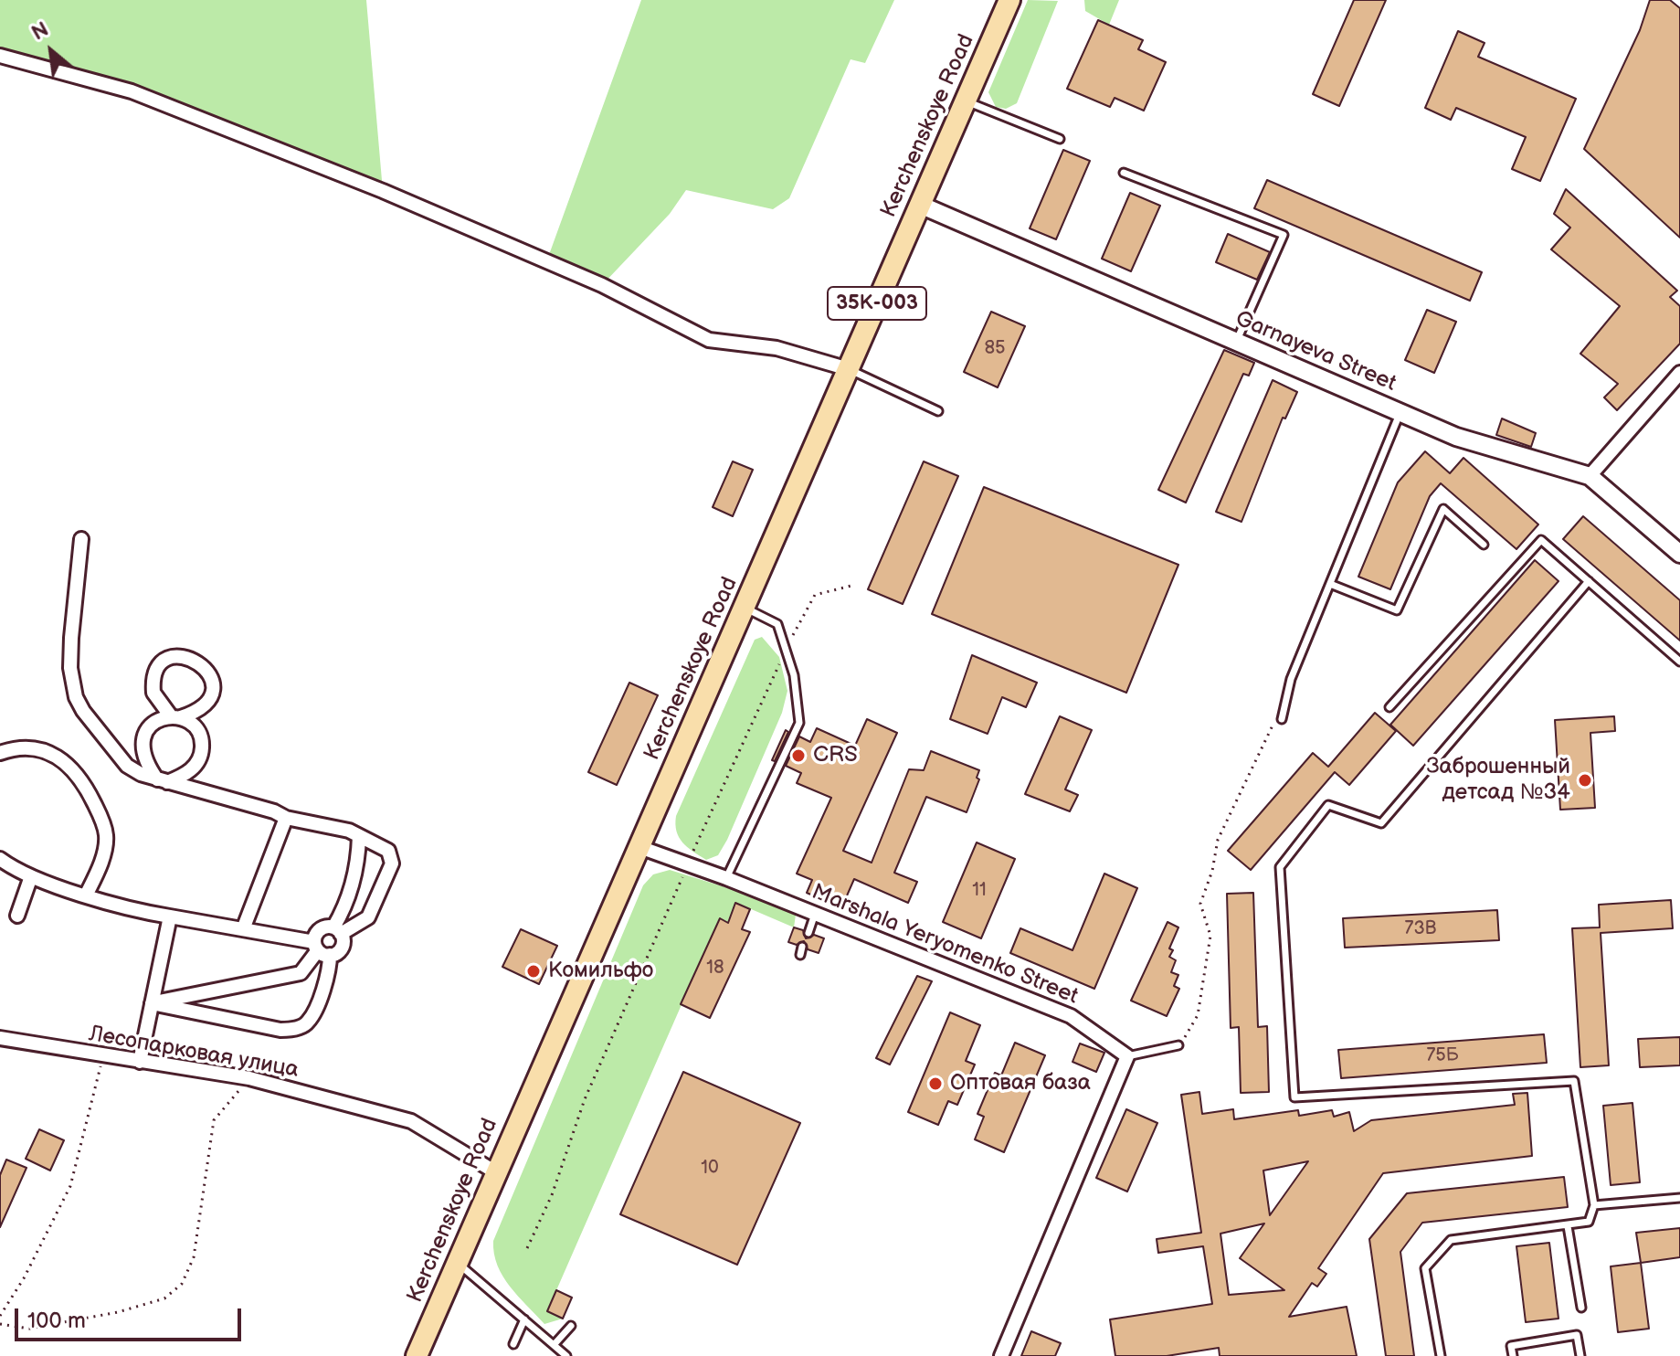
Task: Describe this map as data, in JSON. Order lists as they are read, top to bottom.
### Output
{
  "streets": {
    "main road": ["Kerchenskoye Road", "35К-003"],
    "street": ["Garnayeva Street", "Marshala Yeryomenko Street", "Лесопарковая улица"]
  },
  "crossings": [
    ["Kerchenskoye Road", "Garnayeva Street"],
    ["Kerchenskoye Road", "Marshala Yeryomenko Street"],
    ["Kerchenskoye Road", "Лесопарковая улица"]
  ],
  "places": [
    "CRS",
    "Заброшенный детсад №34",
    "Комильфо",
    "Оптовая база"
  ],
  "house_numbers": [
    "85",
    "11",
    "73В",
    "18",
    "75Б",
    "10"
  ],
  "scale_bar": "100 m",
  "north": "top left"
}
